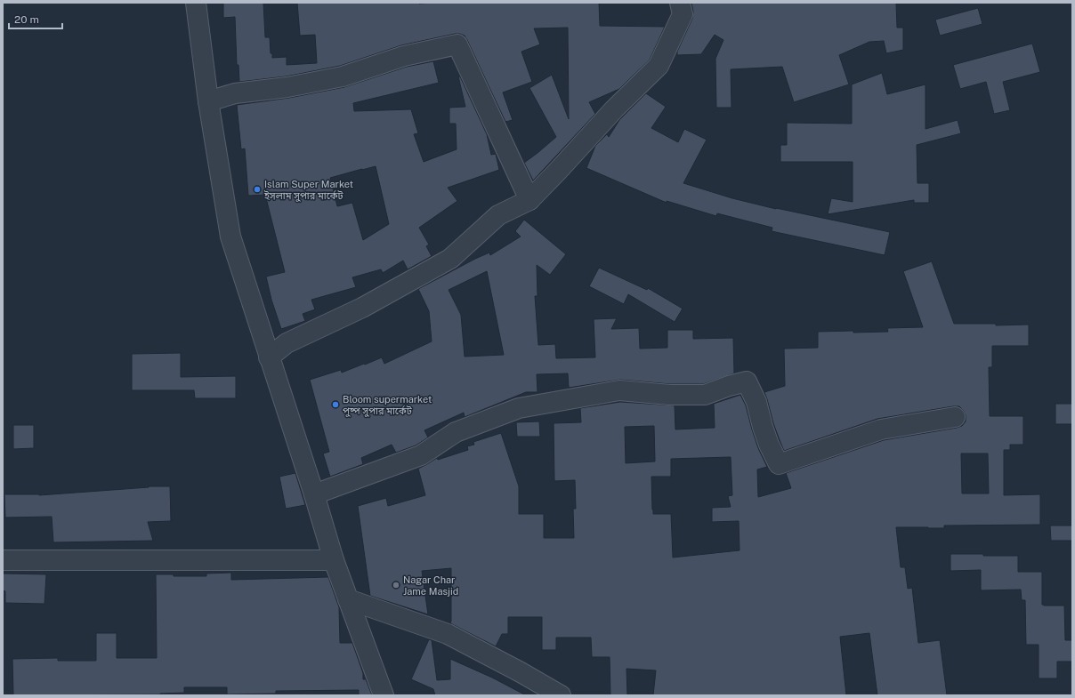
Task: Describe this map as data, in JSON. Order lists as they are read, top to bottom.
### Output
{
  "places": ["Islam Super Market ইসলাম সুপার মার্কেট", "Bloom supermarket পুষ্প সুপার মার্কেট", "Nagar Char Jame Masjid"],
  "scale_bar": "20 m"
}
